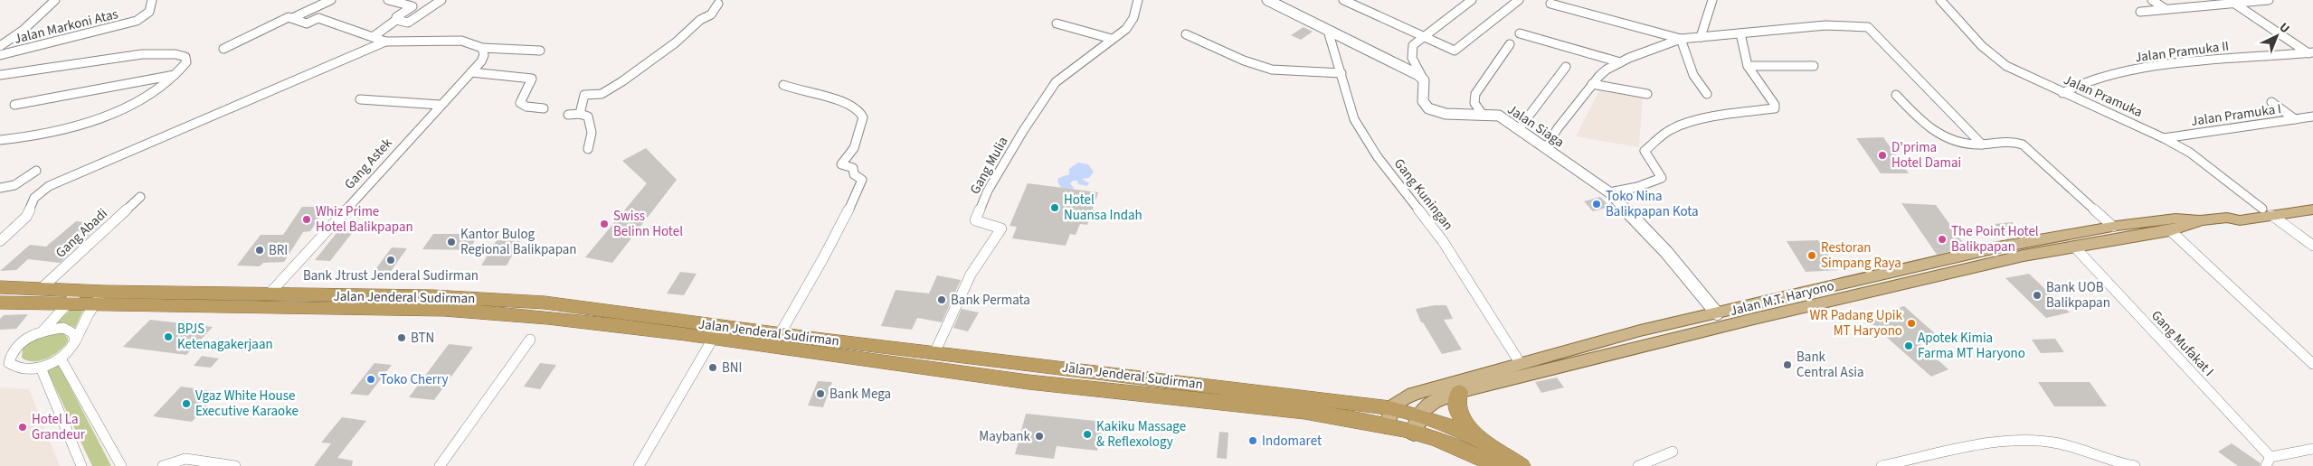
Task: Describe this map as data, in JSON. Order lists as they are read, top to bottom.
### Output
{
  "streets": {
    "highway": ["Jalan Jenderal Sudirman"],
    "main road": ["Jalan M.T. Haryono"],
    "street": [
      "Jalan Markoni Atas",
      "Jalan Pramuka II",
      "Jalan Pramuka",
      "Jalan Pramuka I",
      "Jalan Siaga",
      "Gang Astek",
      "Gang Mulia",
      "Gang Kuningan",
      "Gang Abadi",
      "Gang Mufakat I"
    ]
  },
  "crossings": [
    ["Jalan Pramuka II", "Jalan Pramuka"],
    ["Jalan Pramuka", "Jalan Pramuka I"],
    ["Jalan Pramuka", "Jalan M.T. Haryono"],
    ["Jalan Siaga", "Jalan M.T. Haryono"],
    ["Gang Astek", "Jalan Jenderal Sudirman"],
    ["Gang Mulia", "Jalan Jenderal Sudirman"],
    ["Gang Kuningan", "Jalan M.T. Haryono"],
    ["Gang Abadi", "Jalan Jenderal Sudirman"],
    ["Jalan Jenderal Sudirman", "Jalan M.T. Haryono"],
    ["Jalan M.T. Haryono", "Gang Mufakat I"]
  ],
  "places": [
    "D'prima Hotel Damai",
    "Toko Nina Balikpapan Kota",
    "Hotel Nuansa Indah",
    "Whiz Prime Hotel Balikpapan",
    "Swiss Belinn Hotel",
    "The Point Hotel Balikpapan",
    "Kantor Bulog Regional Balikpapan",
    "BRI",
    "Restoran Simpang Raya",
    "Bank Jtrust Jenderal Sudirman",
    "Bank UOB Balikpapan",
    "Bank Permata",
    "WR Padang Upik MT Haryono",
    "BPJS Ketenagakerjaan",
    "BTN",
    "Apotek Kimia Farma MT Haryono",
    "Bank Central Asia",
    "BNI",
    "Toko Cherry",
    "Bank Mega",
    "Vgaz White House Executive Karaoke",
    "Hotel La Grandeur",
    "Kakiku Massage & Reflexology",
    "Maybank",
    "Indomaret"
  ],
  "north": "top right"
}
